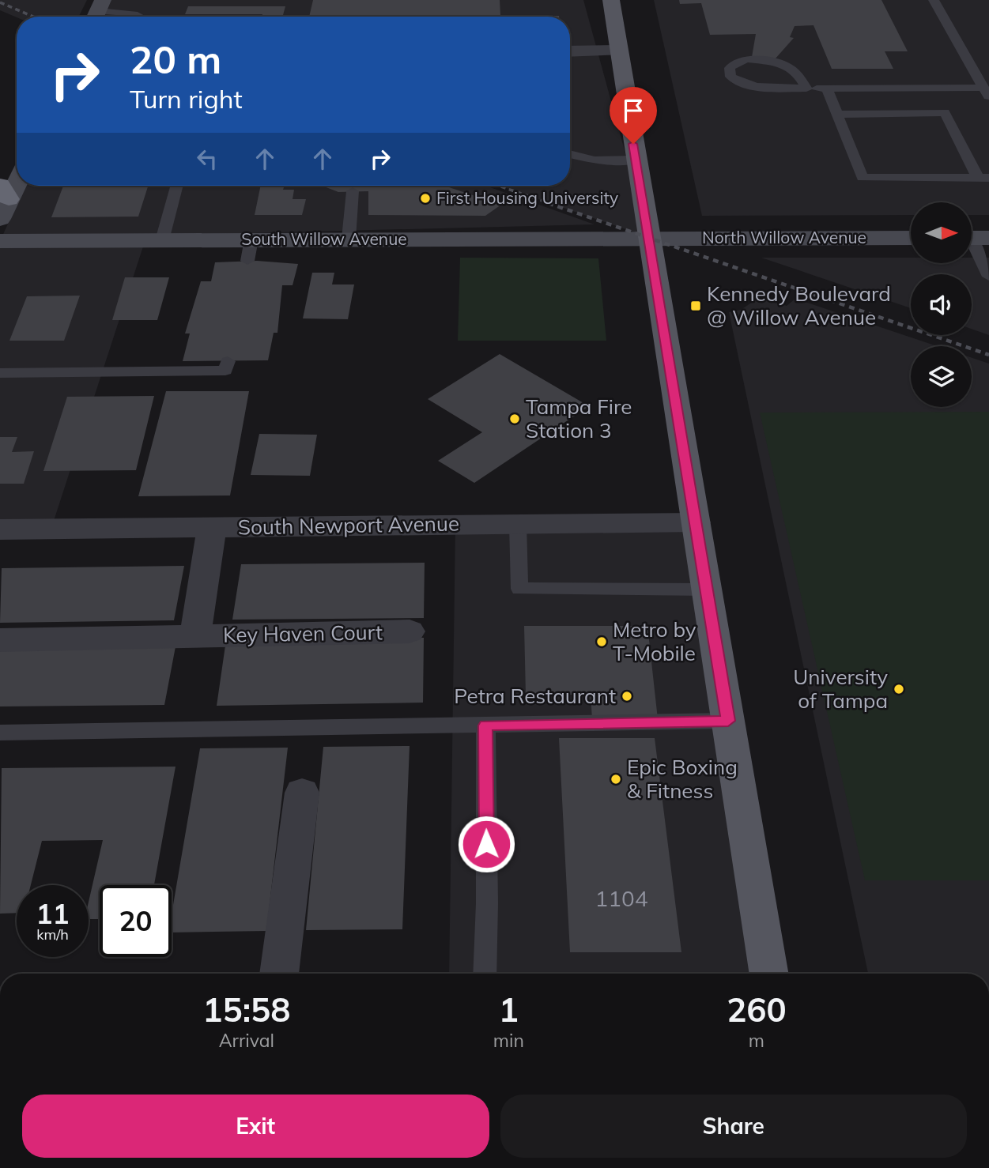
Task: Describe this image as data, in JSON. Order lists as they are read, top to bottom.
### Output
{
  "streets": {
    "street": [
      "North Willow Avenue",
      "South Willow Avenue",
      "South Newport Avenue",
      "Key Haven Court"
    ]
  },
  "crossings": [
    ["North Willow Avenue", "South Willow Avenue"],
    ["South Newport Avenue", "Key Haven Court"]
  ],
  "places": {
    "other": [
      "First Housing University",
      "Tampa Fire Station 3",
      "Metro by T-Mobile",
      "University of Tampa",
      "Petra Restaurant",
      "Epic Boxing & Fitness"
    ],
    "transit": ["Kennedy Boulevard @ Willow Avenue"]
  },
  "house_numbers": ["1104"],
  "north": "right",
  "page": {
    "turn": ["20 m", "Turn right"],
    "speed": "11 km/h",
    "limit": "20",
    "eta": [
      "15:58",
      "Arrival",
      "1",
      "min",
      "260",
      "m"
    ],
    "buttons": ["Exit", "Share"]
  }
}
